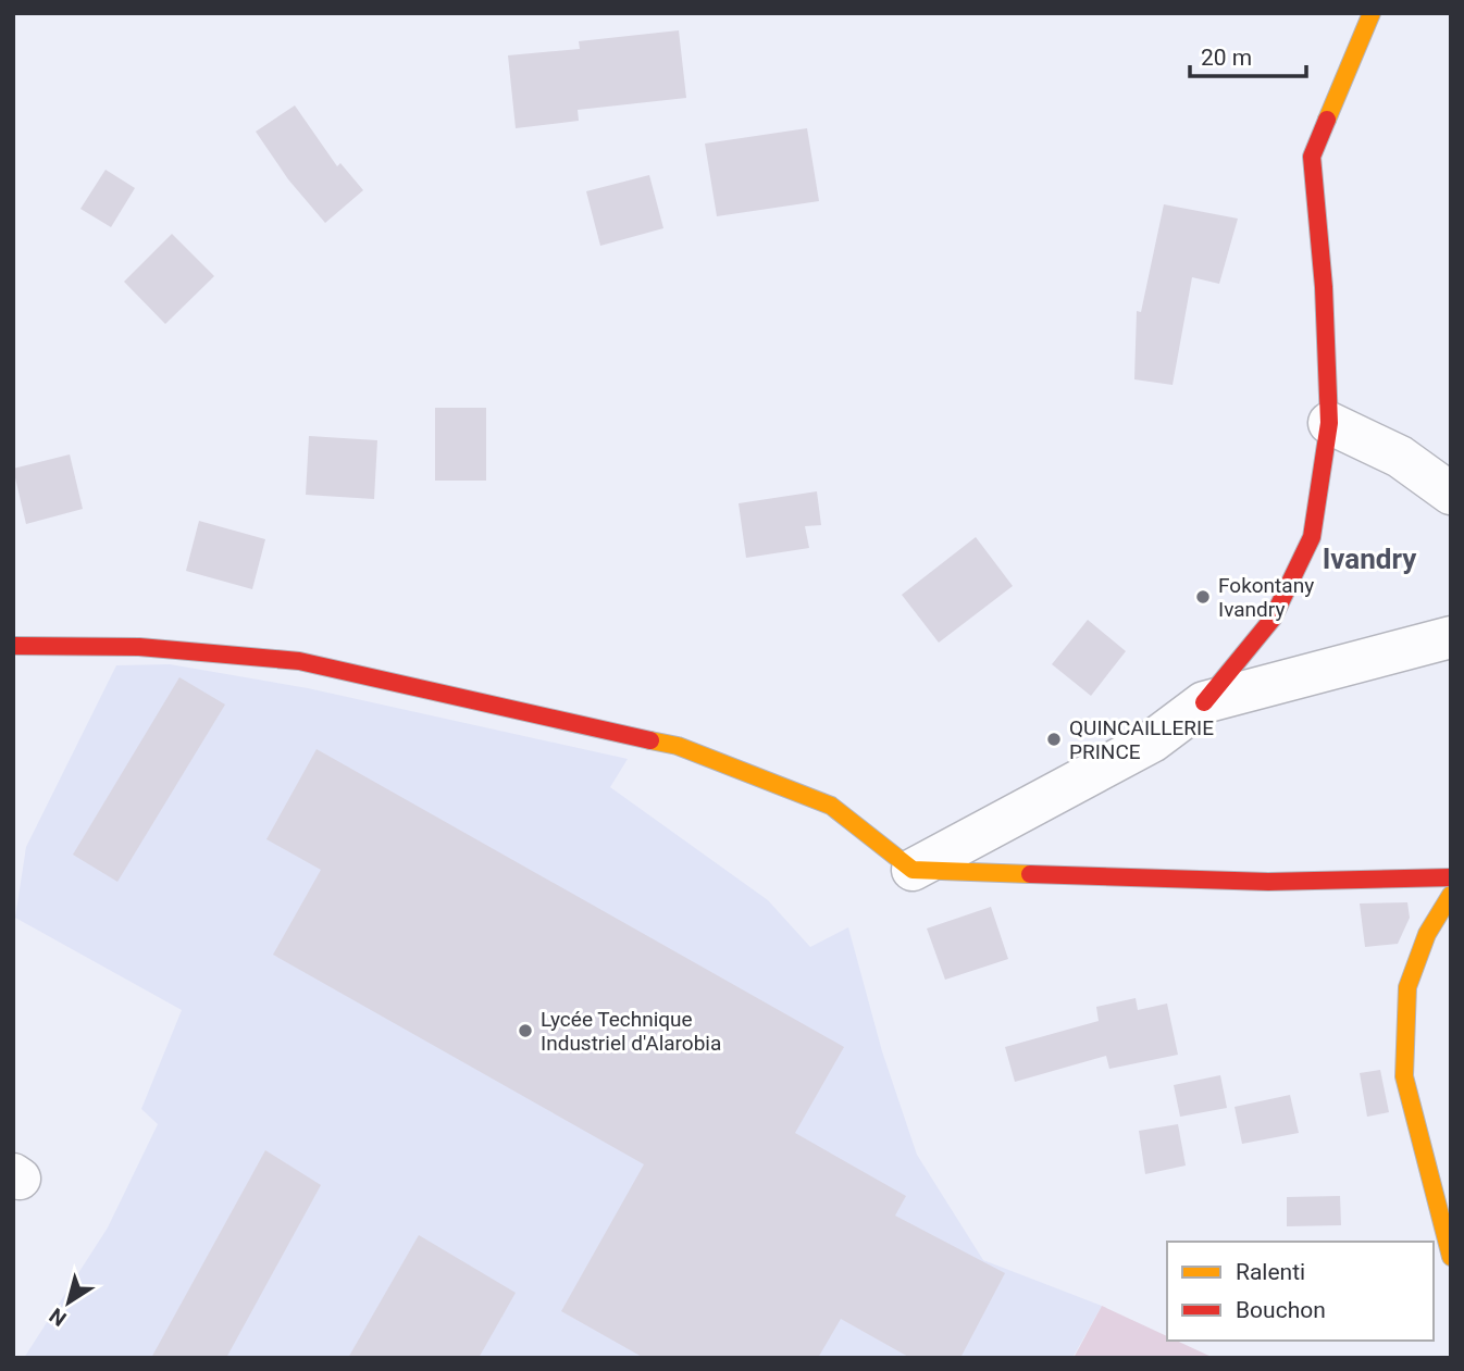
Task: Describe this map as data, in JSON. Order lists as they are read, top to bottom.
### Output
{
  "districts": ["Ivandry"],
  "places": ["Fokontany Ivandry", "QUINCAILLERIE PRINCE", "Lycée Technique Industriel d'Alarobia"],
  "legend": ["Ralenti", "Bouchon"],
  "scale_bar": "20 m",
  "north": "bottom left"
}
